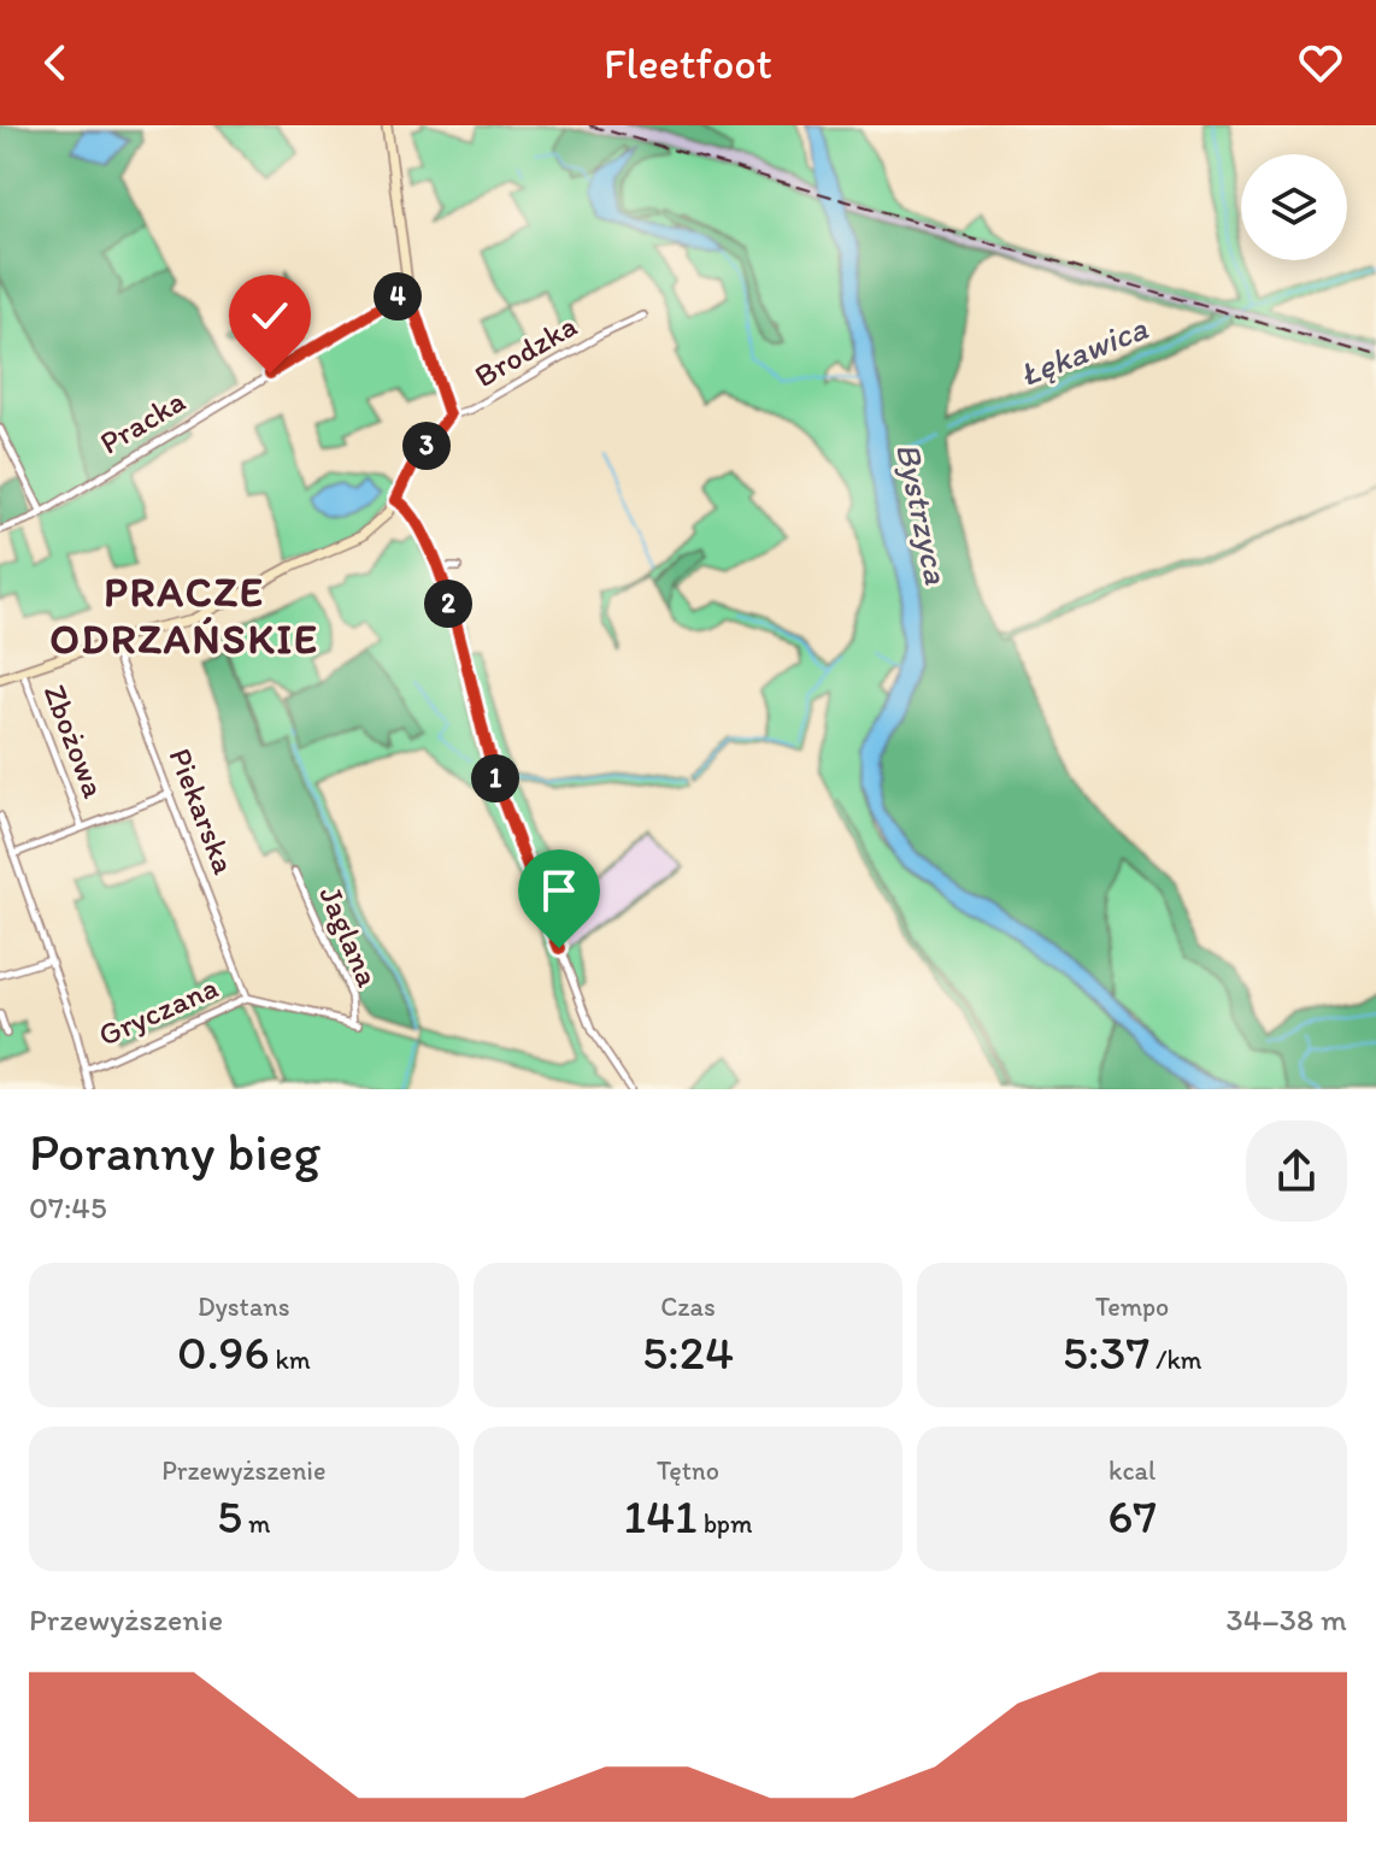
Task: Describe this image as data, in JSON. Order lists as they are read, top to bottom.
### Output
{
  "streets": {
    "street": [
      "Brodzka",
      "Pracka",
      "Zbożowa",
      "Piekarska",
      "Jaglana",
      "Gryczana"
    ]
  },
  "crossings": [
    ["Brodzka", "Zbożowa"],
    ["Brodzka", "Piekarska"],
    ["Piekarska", "Gryczana"],
    ["Jaglana", "Gryczana"]
  ],
  "districts": ["PRACZE ODRZAŃSKIE"],
  "water": ["Łękawica", "Bystrzyca"],
  "page": {
    "header": "Fleetfoot",
    "pins": [
      "4",
      "3",
      "2",
      "1"
    ],
    "heading": ["Poranny bieg", "07:45"],
    "stats": [
      ["Dystans", "0.96 km"],
      ["Czas", "5:24"],
      ["Tempo", "5:37 /km"],
      ["Przewyższenie", "5 m"],
      ["Tętno", "141 bpm"],
      ["kcal", "67"]
    ],
    "chart": ["Przewyższenie", "34–38 m"]
  }
}
